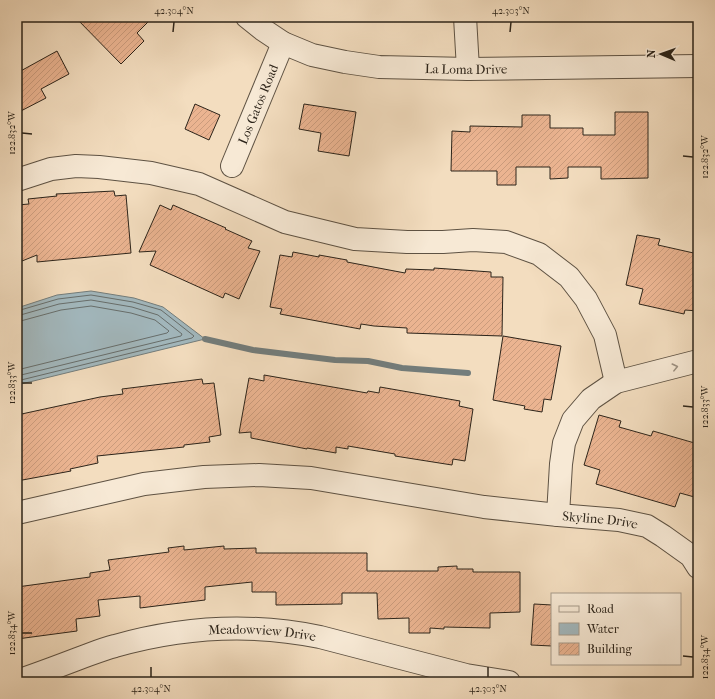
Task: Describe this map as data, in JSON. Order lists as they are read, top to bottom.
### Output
{
  "streets": {
    "street": [
      "La Loma Drive",
      "Los Gatos Road",
      "Skyline Drive",
      "Meadowview Drive"
    ]
  },
  "crossings": [
    ["La Loma Drive", "Los Gatos Road"]
  ],
  "legend": ["Road", "Water", "Building"],
  "north": "left",
  "coordinates": [
    "42.304°N",
    "42.303°N",
    "122.832°W",
    "122.833°W",
    "122.834°W"
  ]
}
